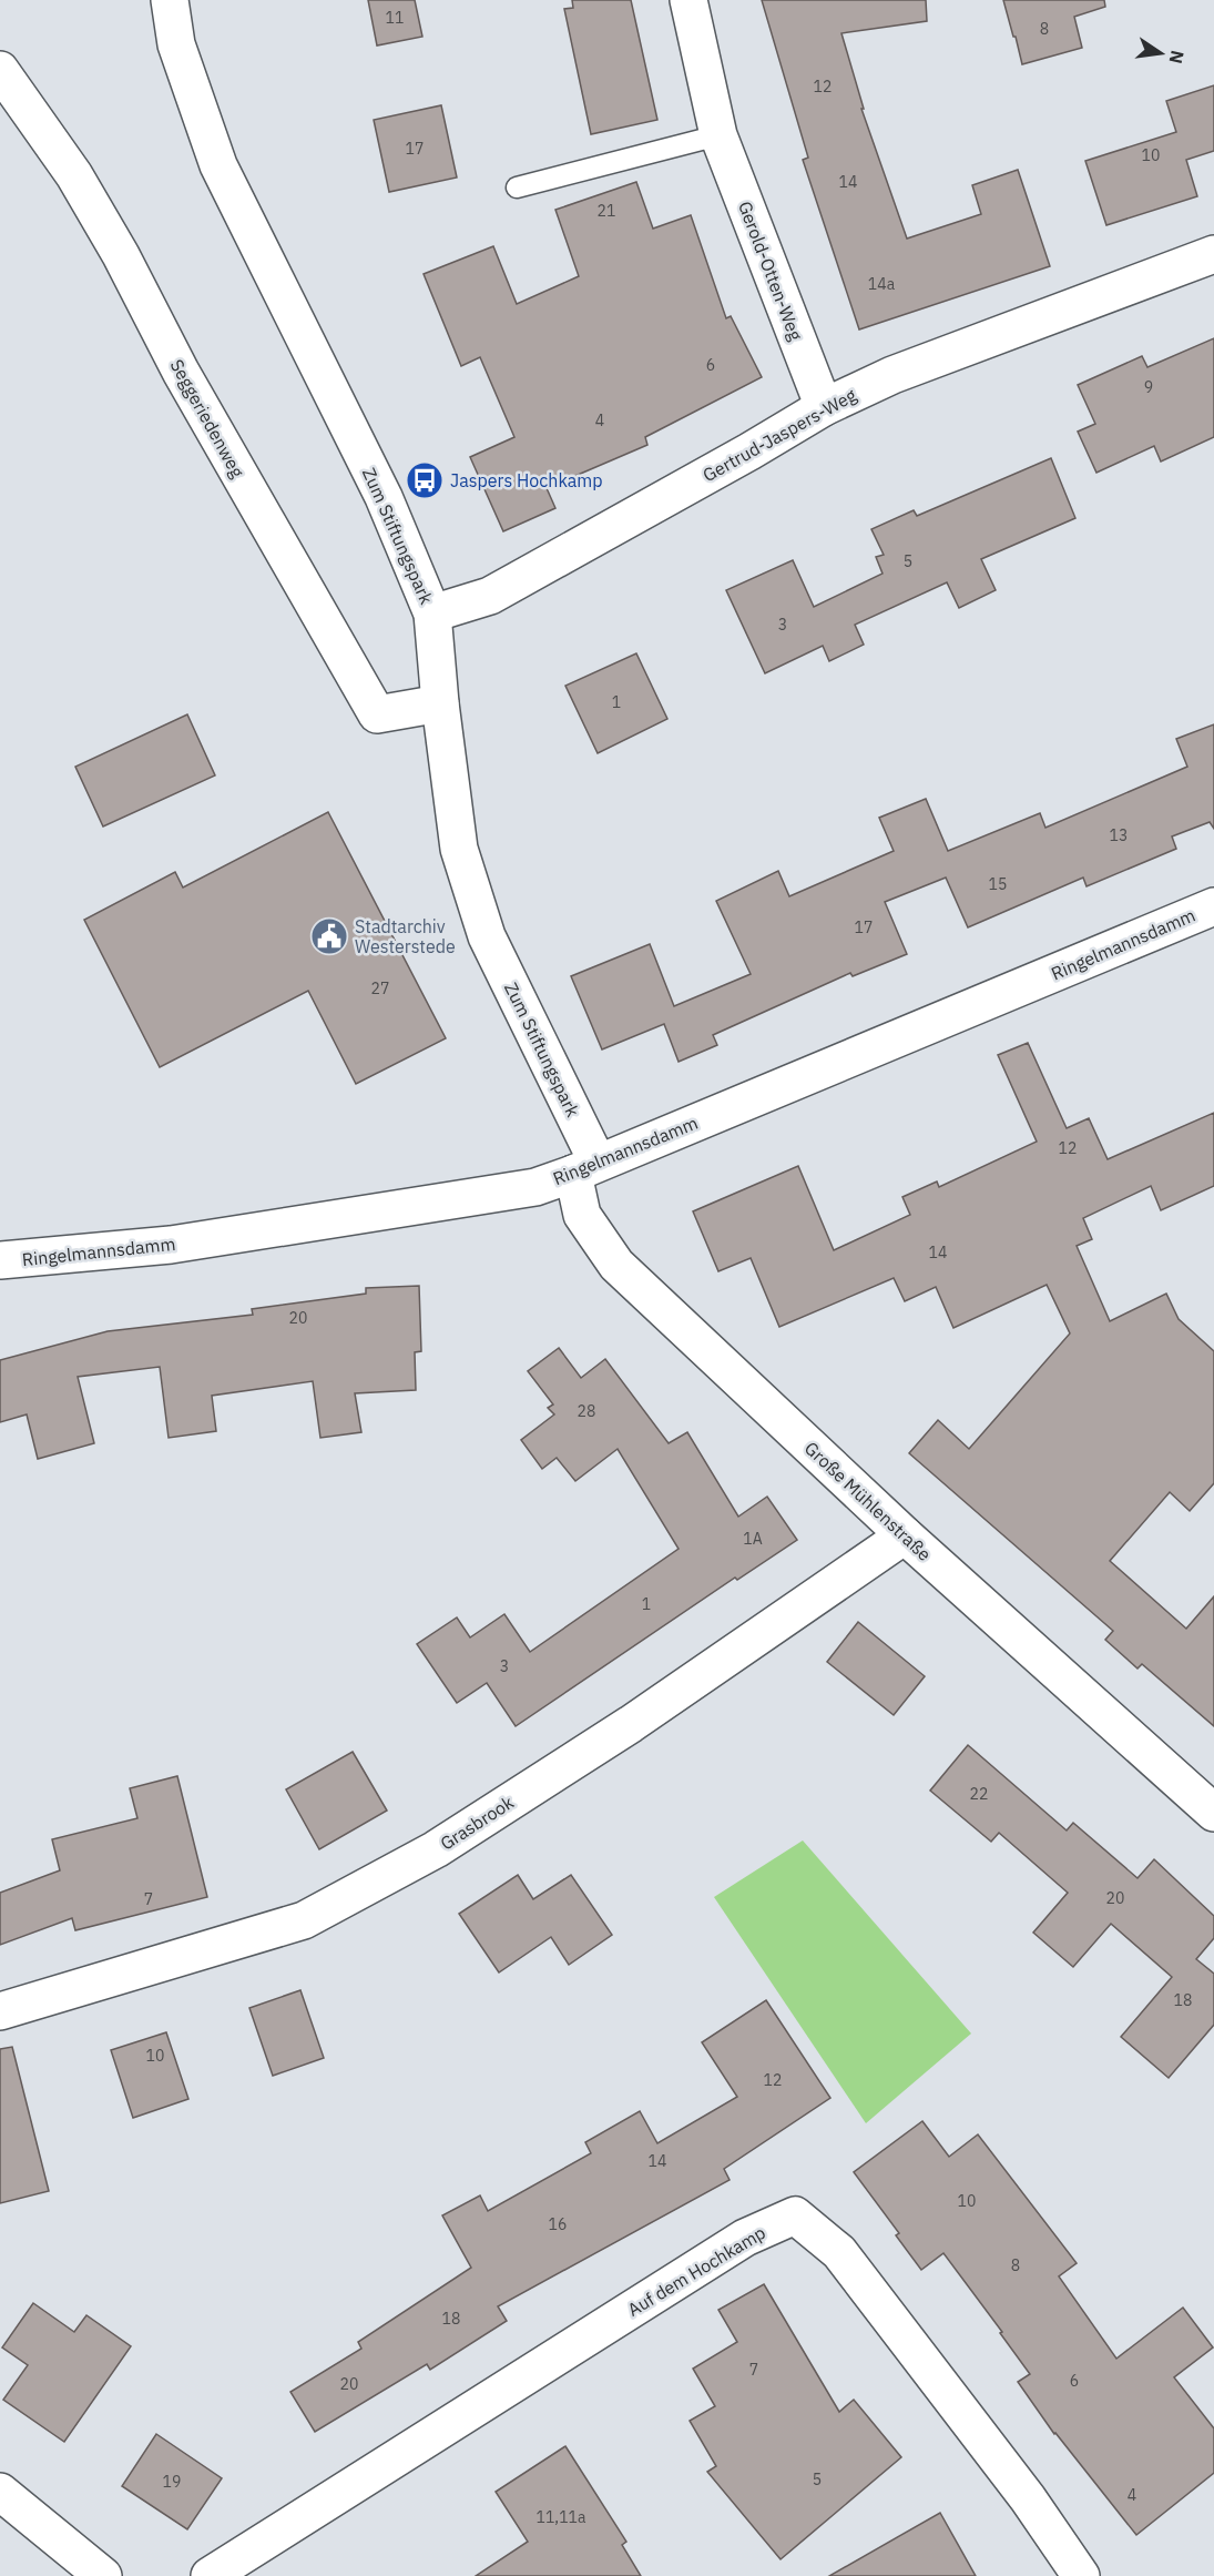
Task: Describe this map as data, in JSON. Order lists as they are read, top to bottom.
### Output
{
  "streets": {
    "street": [
      "Gerold-Otten-Weg",
      "Seggeriedenweg",
      "Gertrud-Jaspers-Weg",
      "Zum Stiftungspark",
      "Ringelmannsdamm",
      "Große Mühlenstraße",
      "Grasbrook",
      "Auf dem Hochkamp"
    ]
  },
  "crossings": [
    ["Gerold-Otten-Weg", "Gertrud-Jaspers-Weg"],
    ["Seggeriedenweg", "Zum Stiftungspark"],
    ["Gertrud-Jaspers-Weg", "Zum Stiftungspark"],
    ["Zum Stiftungspark", "Ringelmannsdamm"],
    ["Zum Stiftungspark", "Große Mühlenstraße"],
    ["Ringelmannsdamm", "Große Mühlenstraße"],
    ["Große Mühlenstraße", "Grasbrook"]
  ],
  "places": {
    "bus stop": ["Jaspers Hochkamp"],
    "public building": ["Stadtarchiv Westerstede"]
  },
  "house_numbers": [
    "11",
    "8",
    "12",
    "17",
    "10",
    "14",
    "21",
    "14a",
    "6",
    "9",
    "4",
    "5",
    "3",
    "1",
    "13",
    "15",
    "17",
    "27",
    "12",
    "14",
    "20",
    "28",
    "1A",
    "1",
    "3",
    "22",
    "20",
    "7",
    "18",
    "10",
    "12",
    "14",
    "10",
    "16",
    "8",
    "18",
    "7",
    "6",
    "20",
    "5",
    "19",
    "4",
    "11,11a"
  ],
  "north": "right"
}
